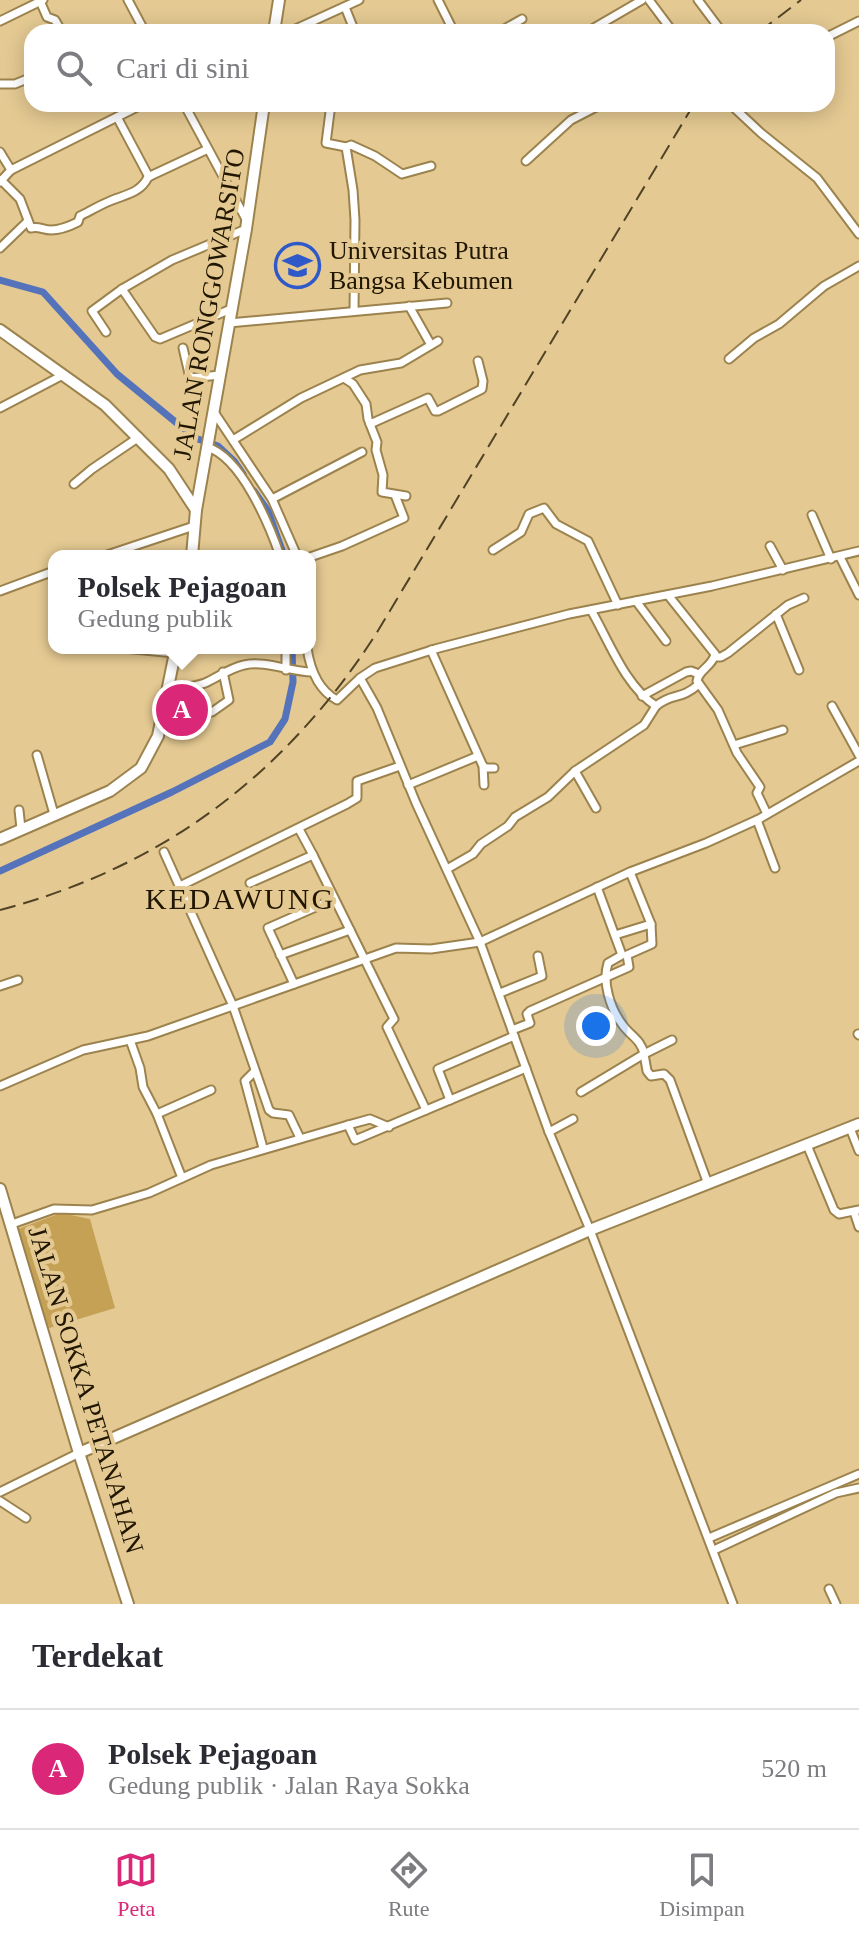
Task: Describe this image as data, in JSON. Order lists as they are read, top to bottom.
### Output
{
  "streets": {
    "street": ["JALAN RONGGOWARSITO", "JALAN SOKKA PETANAHAN"]
  },
  "districts": ["KEDAWUNG"],
  "places": {
    "school or university": ["Universitas Putra Bangsa Kebumen"]
  },
  "page": {
    "search": "Cari di sini",
    "popup": ["Polsek Pejagoan", "Gedung publik"],
    "pins": "A",
    "heading": "Terdekat",
    "list": [
      {
        "mark": "A",
        "name": "Polsek Pejagoan",
        "note": "Gedung publik · Jalan Raya Sokka",
        "value": "520 m"
      }
    ],
    "nav": ["Peta", "Rute", "Disimpan"]
  }
}
